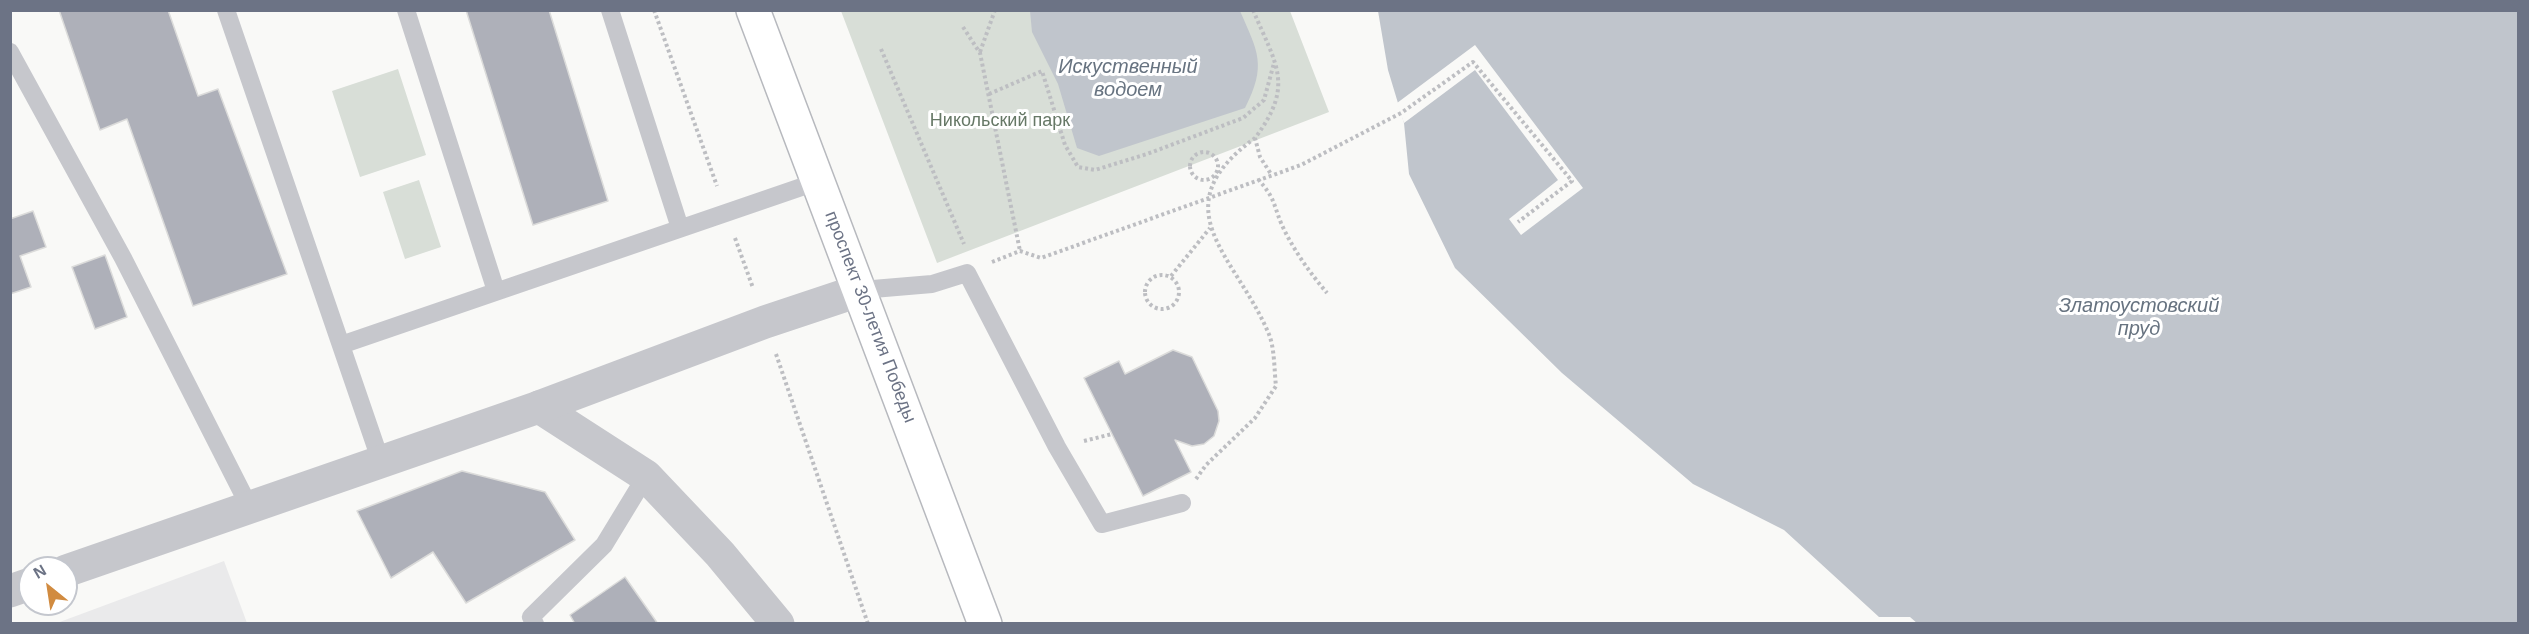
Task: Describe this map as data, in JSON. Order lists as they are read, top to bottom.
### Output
{
  "streets": {
    "main road": ["проспект 30-летия Победы"]
  },
  "water": ["Искуственный водоем", "Златоустовский пруд"],
  "parks": ["Никольский парк"],
  "north": "top left"
}
